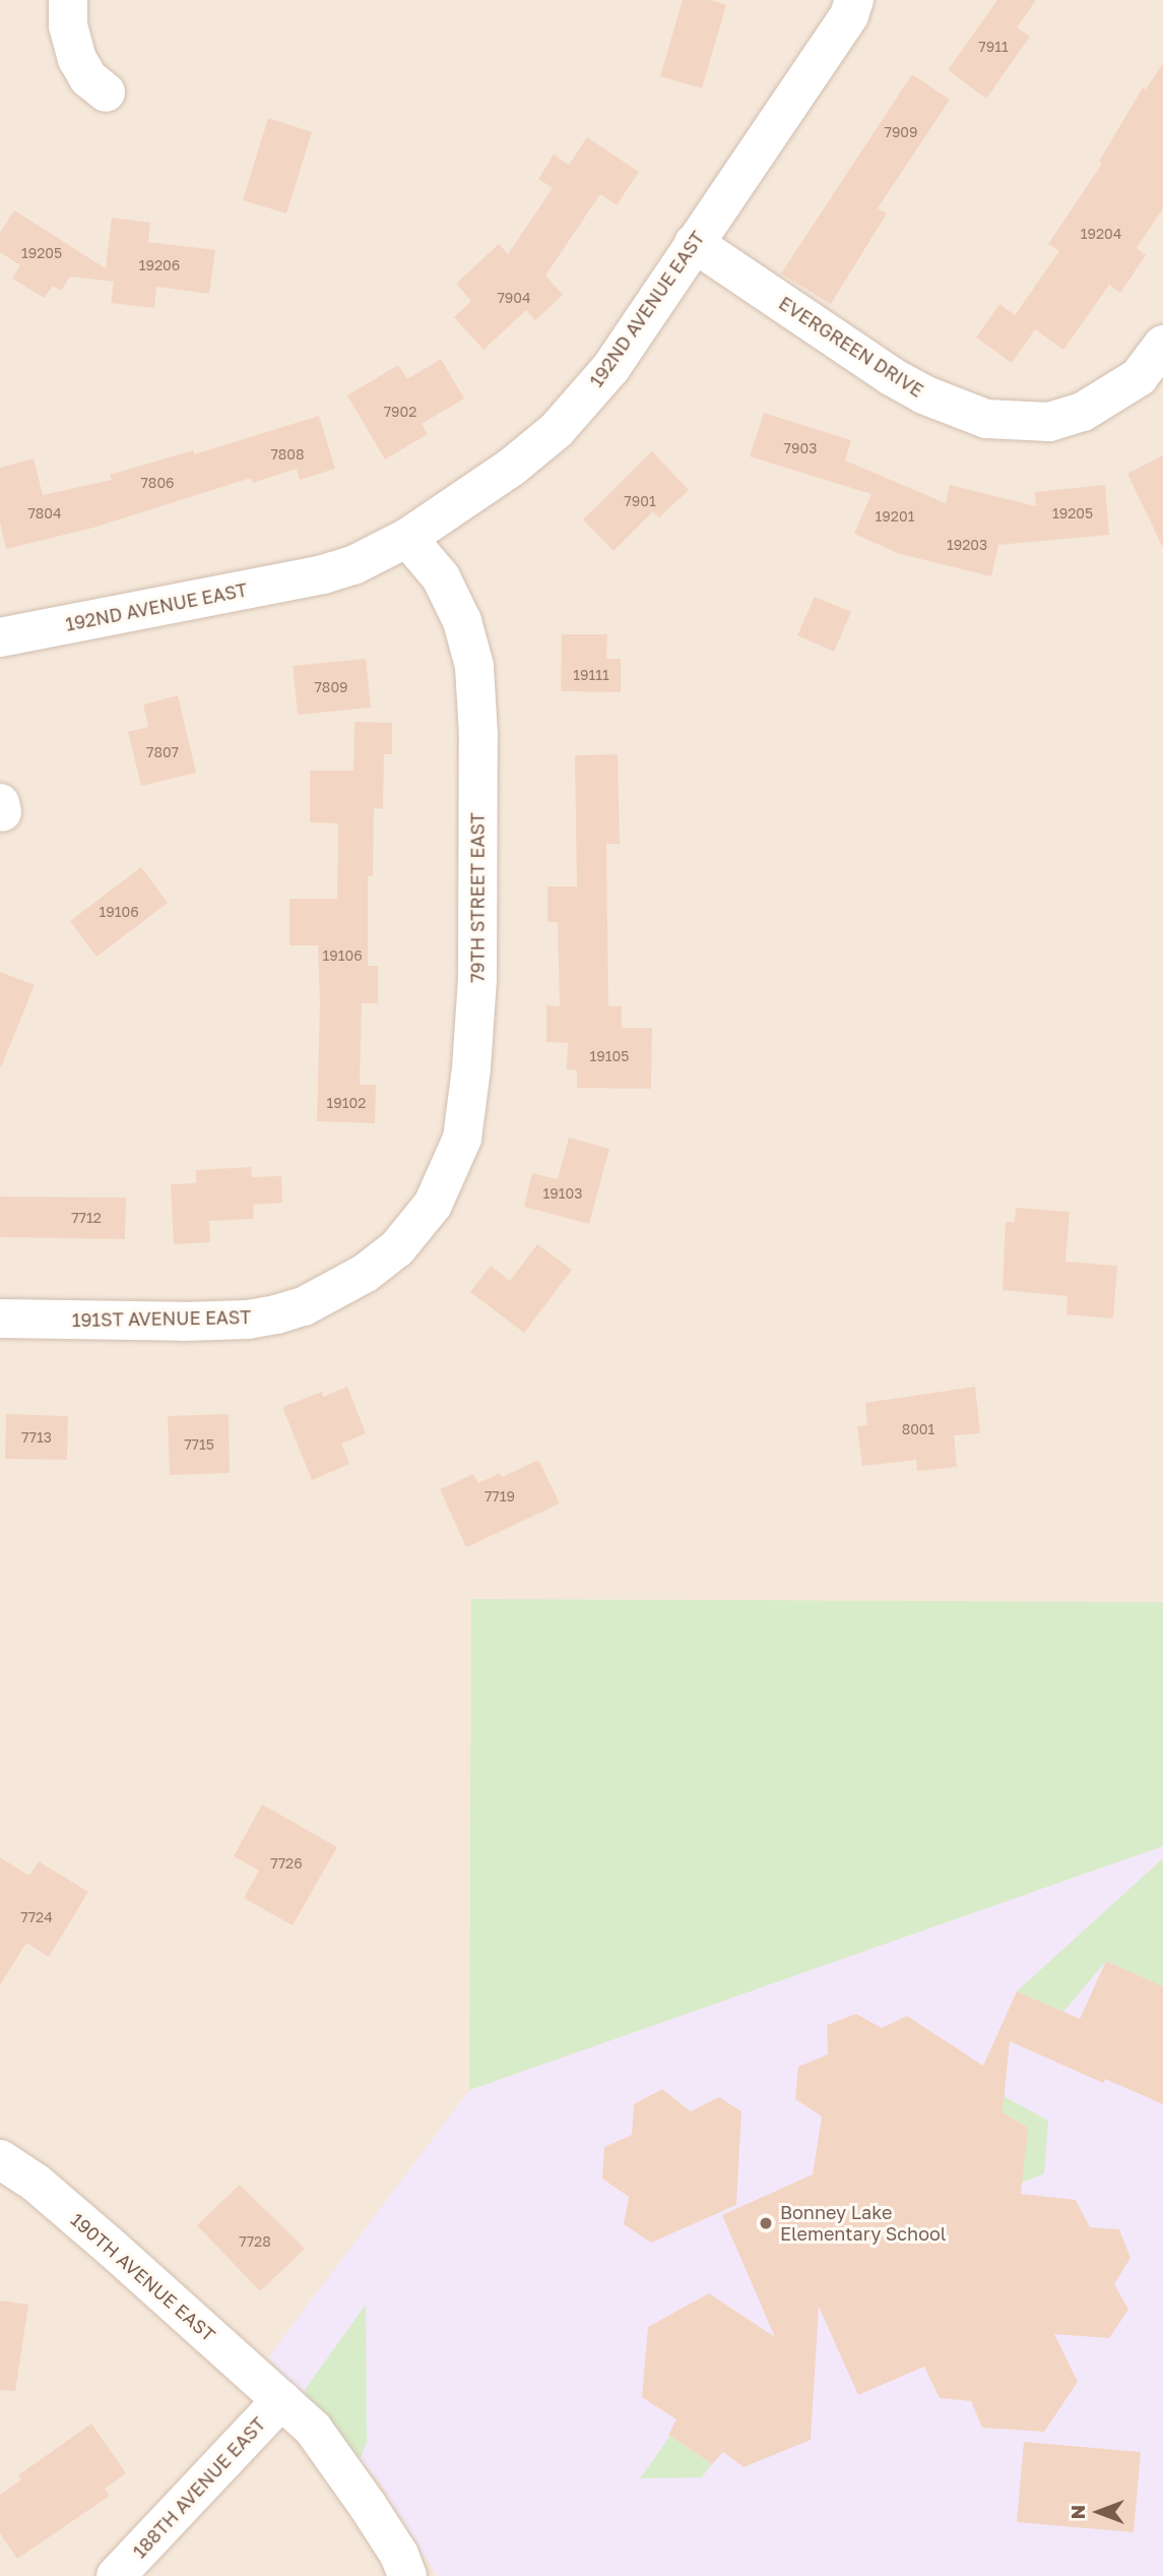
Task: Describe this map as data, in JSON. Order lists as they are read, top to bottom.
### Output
{
  "streets": {
    "street": [
      "192ND AVENUE EAST",
      "EVERGREEN DRIVE",
      "79TH STREET EAST",
      "191ST AVENUE EAST",
      "190TH AVENUE EAST",
      "188TH AVENUE EAST"
    ]
  },
  "crossings": [
    ["192ND AVENUE EAST", "EVERGREEN DRIVE"],
    ["192ND AVENUE EAST", "79TH STREET EAST"],
    ["79TH STREET EAST", "191ST AVENUE EAST"],
    ["190TH AVENUE EAST", "188TH AVENUE EAST"]
  ],
  "places": ["Bonney Lake Elementary School"],
  "house_numbers": [
    "7911",
    "7909",
    "19204",
    "19205",
    "19206",
    "7904",
    "7902",
    "7903",
    "7808",
    "7806",
    "7901",
    "7804",
    "19205",
    "19201",
    "19203",
    "19111",
    "7809",
    "7807",
    "19106",
    "19106",
    "19105",
    "19102",
    "19103",
    "7712",
    "8001",
    "7713",
    "7715",
    "7719",
    "7726",
    "7724",
    "7728"
  ],
  "north": "left"
}
